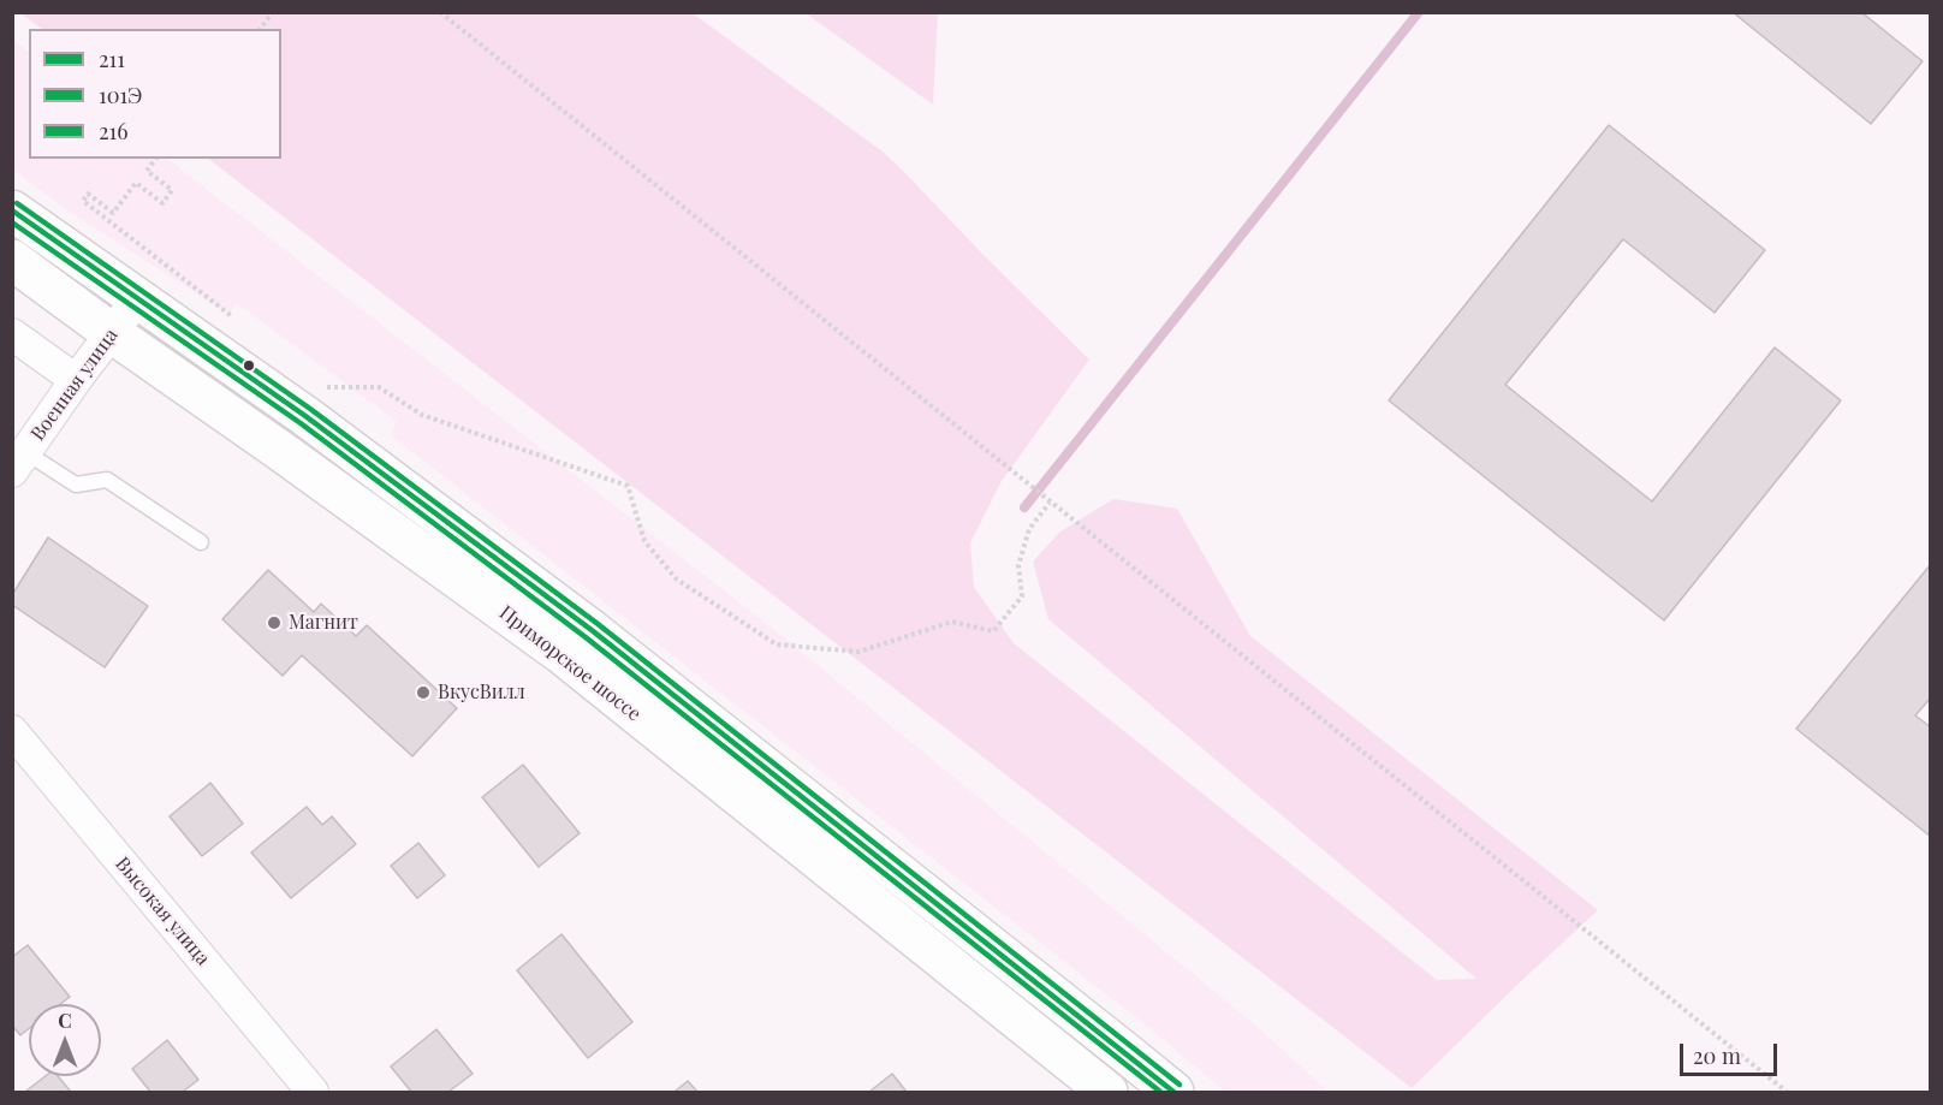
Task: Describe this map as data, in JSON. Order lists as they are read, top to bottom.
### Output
{
  "streets": {
    "main road": ["Приморское шоссе"],
    "street": ["Военная улица", "Высокая улица"]
  },
  "crossings": [
    ["Военная улица", "Приморское шоссе"]
  ],
  "places": ["Магнит", "ВкусВилл"],
  "lines": ["transit line 216", "transit line 211", "transit line 101Э"],
  "legend": ["211", "101Э", "216"],
  "scale_bar": "20 m",
  "north": "top"
}
